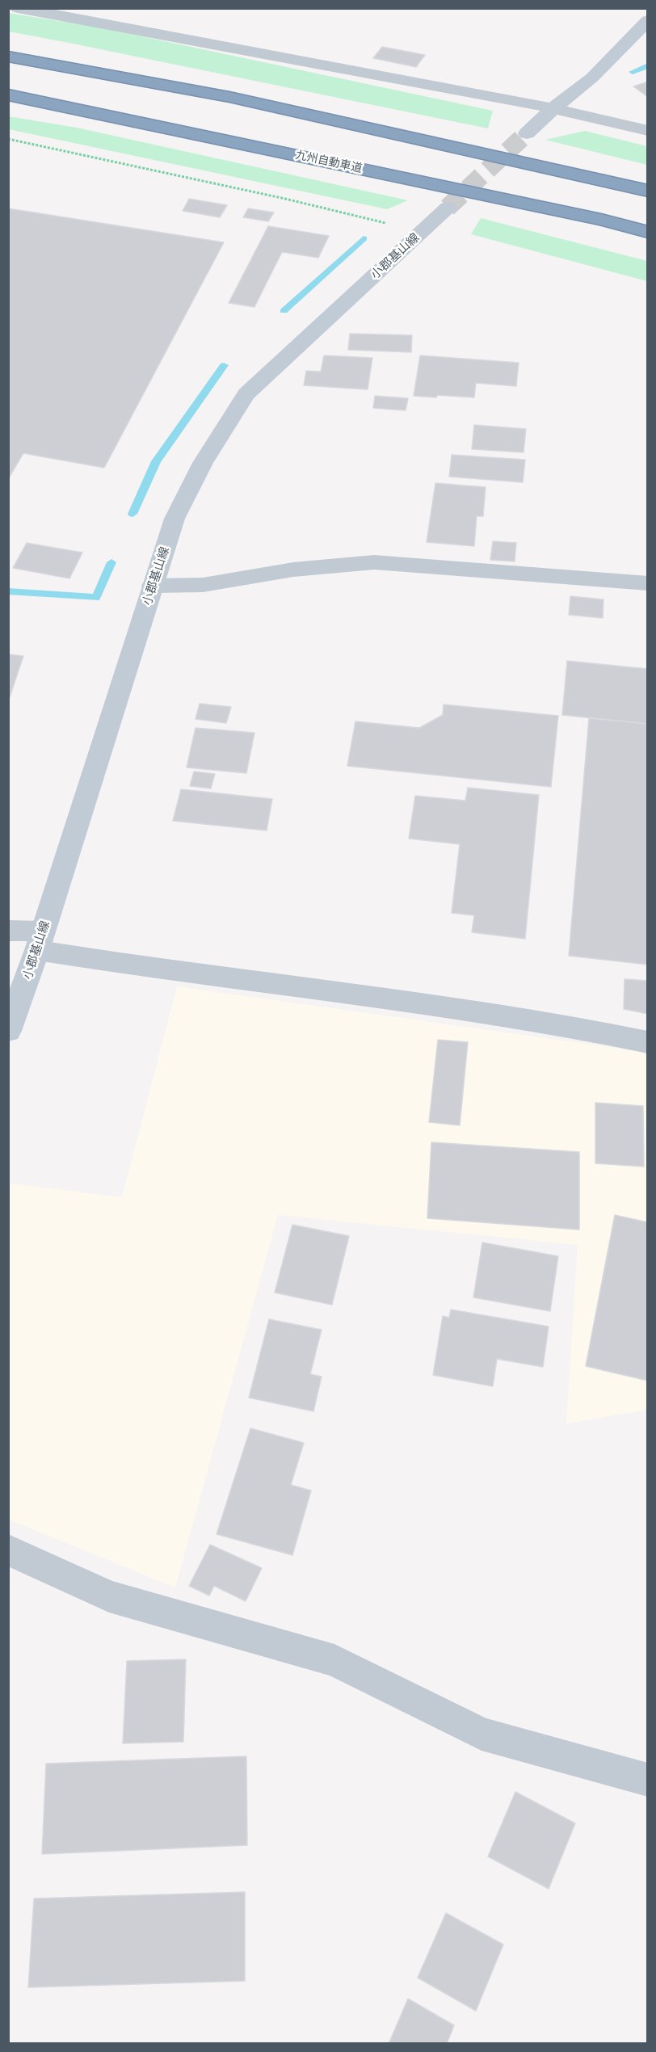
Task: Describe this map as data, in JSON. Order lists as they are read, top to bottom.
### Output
{
  "streets": {
    "highway": ["九州自動車道"],
    "main road": ["小郡基山線"]
  }
}
